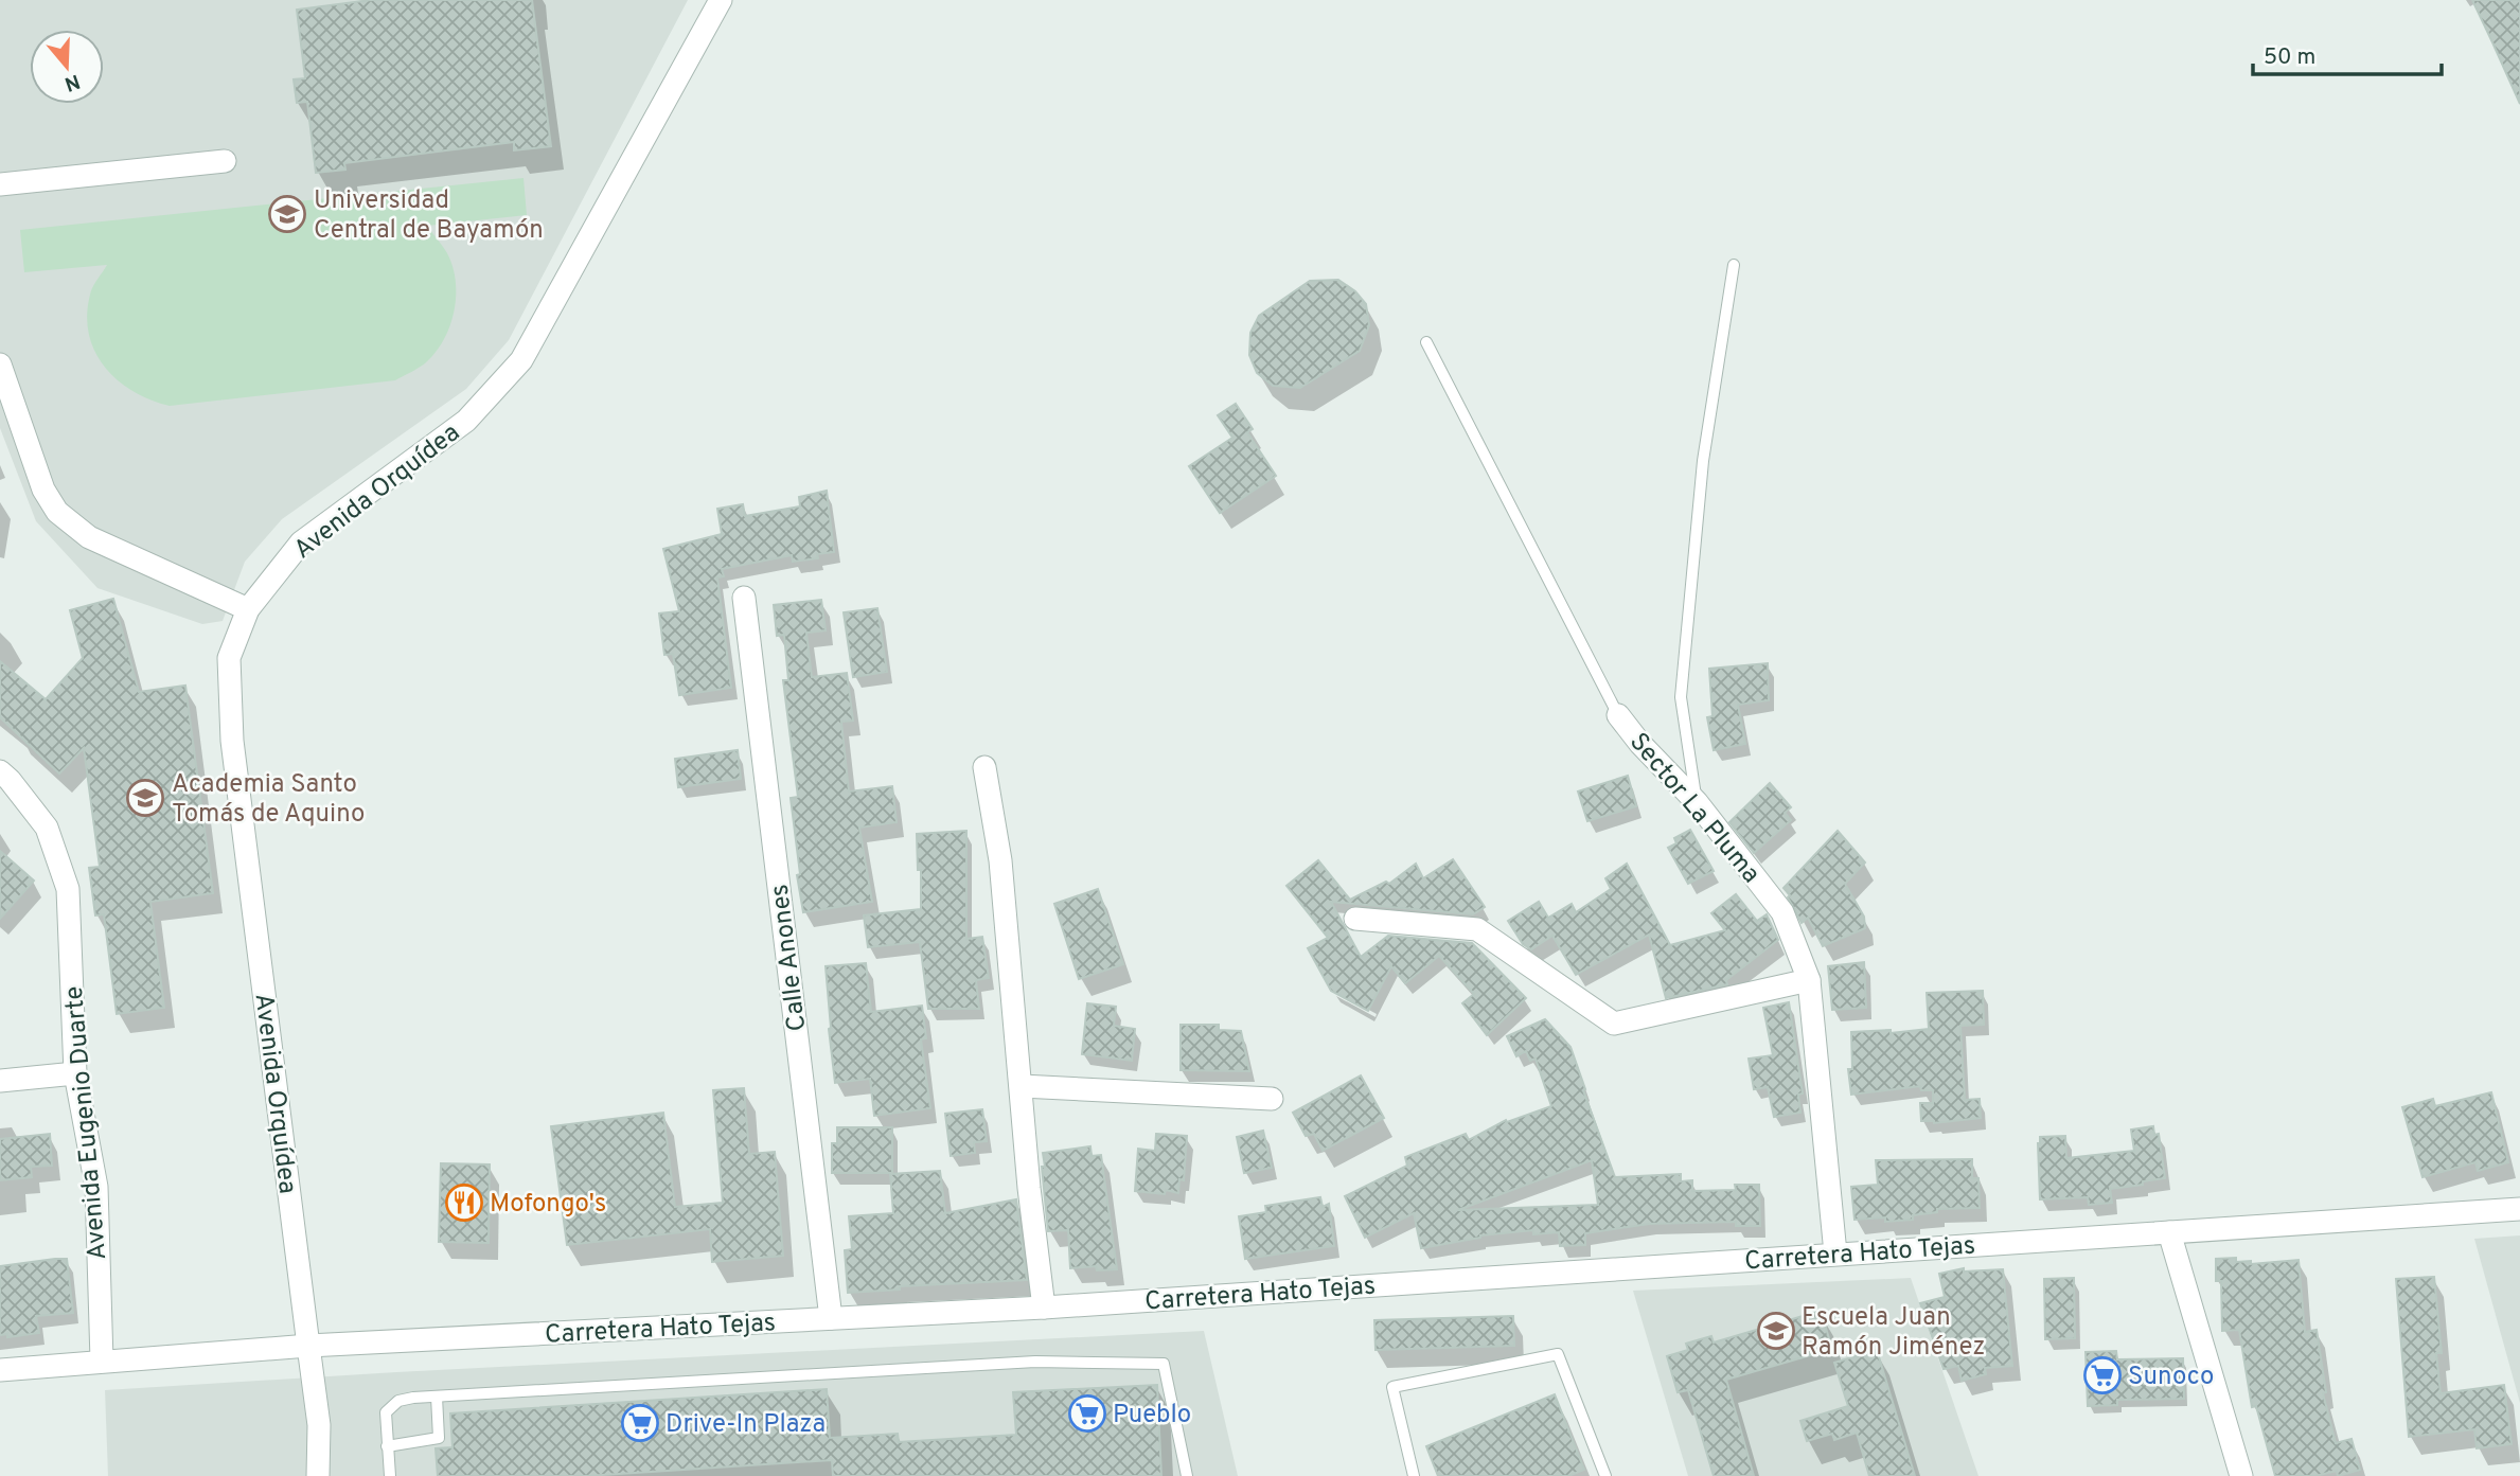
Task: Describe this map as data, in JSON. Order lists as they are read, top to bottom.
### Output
{
  "streets": {
    "street": [
      "Avenida Orquídea",
      "Sector La Pluma",
      "Calle Anones",
      "Avenida Eugenio Duarte",
      "Carretera Hato Tejas"
    ]
  },
  "crossings": [
    ["Avenida Orquídea", "Carretera Hato Tejas"],
    ["Sector La Pluma", "Carretera Hato Tejas"],
    ["Calle Anones", "Carretera Hato Tejas"],
    ["Avenida Eugenio Duarte", "Carretera Hato Tejas"]
  ],
  "places": {
    "school or university": ["Universidad Central de Bayamón", "Academia Santo Tomás de Aquino", "Escuela Juan Ramón Jiménez"],
    "restaurant": ["Mofongo's"],
    "supermarket": ["Sunoco", "Pueblo", "Drive-In Plaza"]
  },
  "scale_bar": "50 m",
  "north": "bottom"
}
